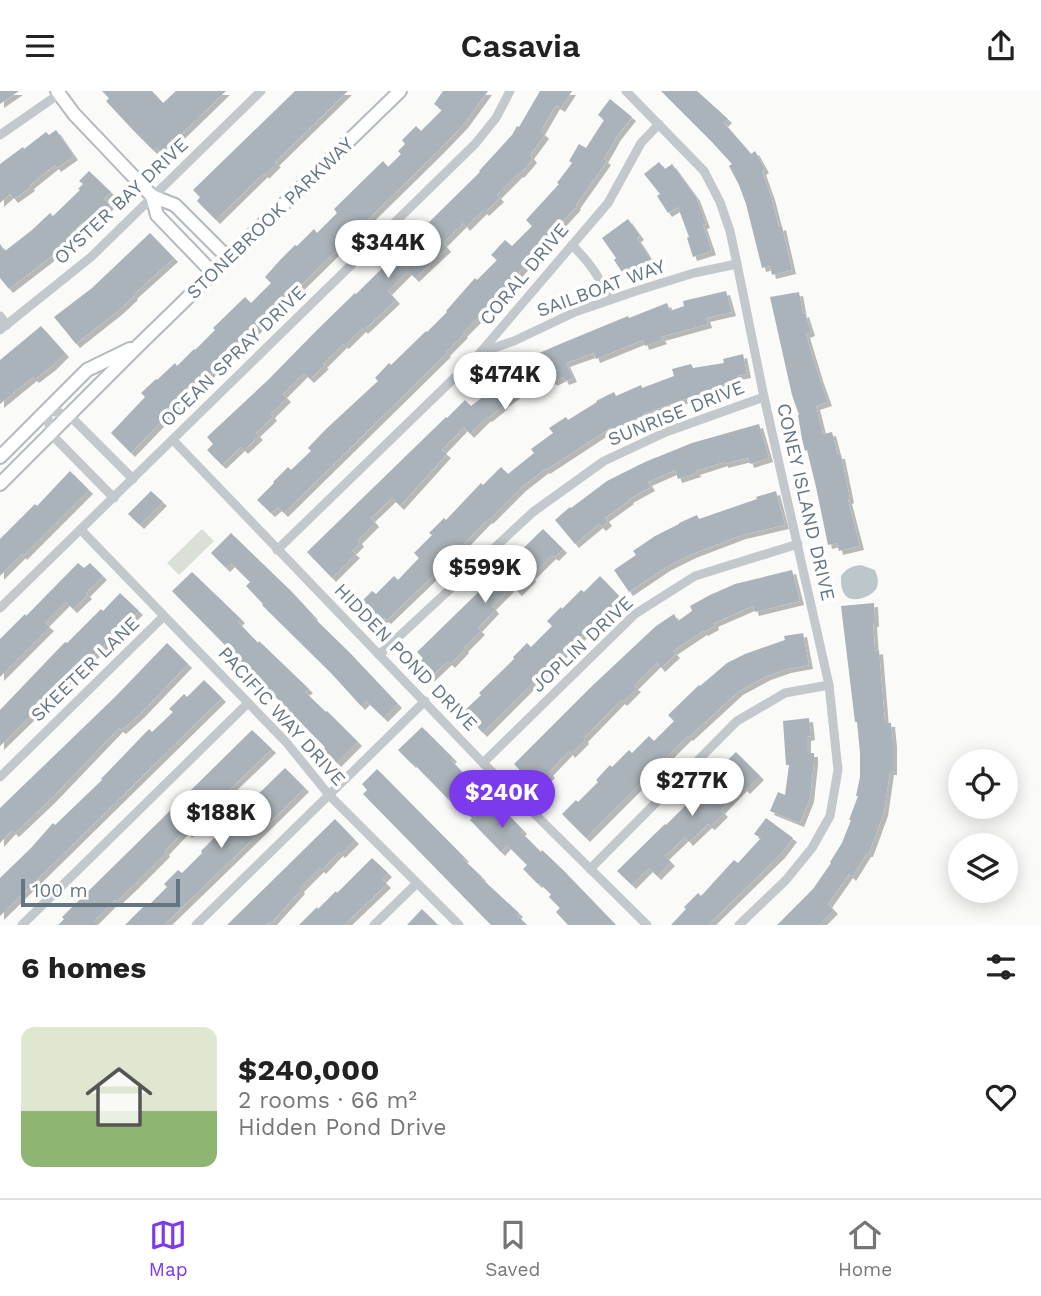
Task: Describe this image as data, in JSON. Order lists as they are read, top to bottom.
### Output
{
  "streets": {
    "street": [
      "OYSTER BAY DRIVE",
      "STONEBROOK PARKWAY",
      "CORAL DRIVE",
      "SAILBOAT WAY",
      "OCEAN SPRAY DRIVE",
      "SUNRISE DRIVE",
      "CONEY ISLAND DRIVE",
      "JOPLIN DRIVE",
      "HIDDEN POND DRIVE",
      "SKEETER LANE",
      "PACIFIC WAY DRIVE"
    ]
  },
  "crossings": [
    ["CORAL DRIVE", "SAILBOAT WAY"],
    ["CORAL DRIVE", "CONEY ISLAND DRIVE"],
    ["CORAL DRIVE", "HIDDEN POND DRIVE"],
    ["SAILBOAT WAY", "CONEY ISLAND DRIVE"],
    ["OCEAN SPRAY DRIVE", "HIDDEN POND DRIVE"],
    ["OCEAN SPRAY DRIVE", "PACIFIC WAY DRIVE"],
    ["SUNRISE DRIVE", "CONEY ISLAND DRIVE"],
    ["SUNRISE DRIVE", "HIDDEN POND DRIVE"],
    ["CONEY ISLAND DRIVE", "JOPLIN DRIVE"],
    ["JOPLIN DRIVE", "HIDDEN POND DRIVE"],
    ["SKEETER LANE", "PACIFIC WAY DRIVE"]
  ],
  "scale_bar": "100 m",
  "page": {
    "header": "Casavia",
    "price": [
      "$344K",
      "$474K",
      "$599K",
      "$277K",
      "$240K",
      "$188K"
    ],
    "scale": "100 m",
    "heading": "6 homes",
    "list": [
      {
        "name": "$240,000",
        "note": "2 rooms · 66 m² · Hidden Pond Drive"
      }
    ],
    "tabs": ["Map", "Saved", "Home"]
  }
}
